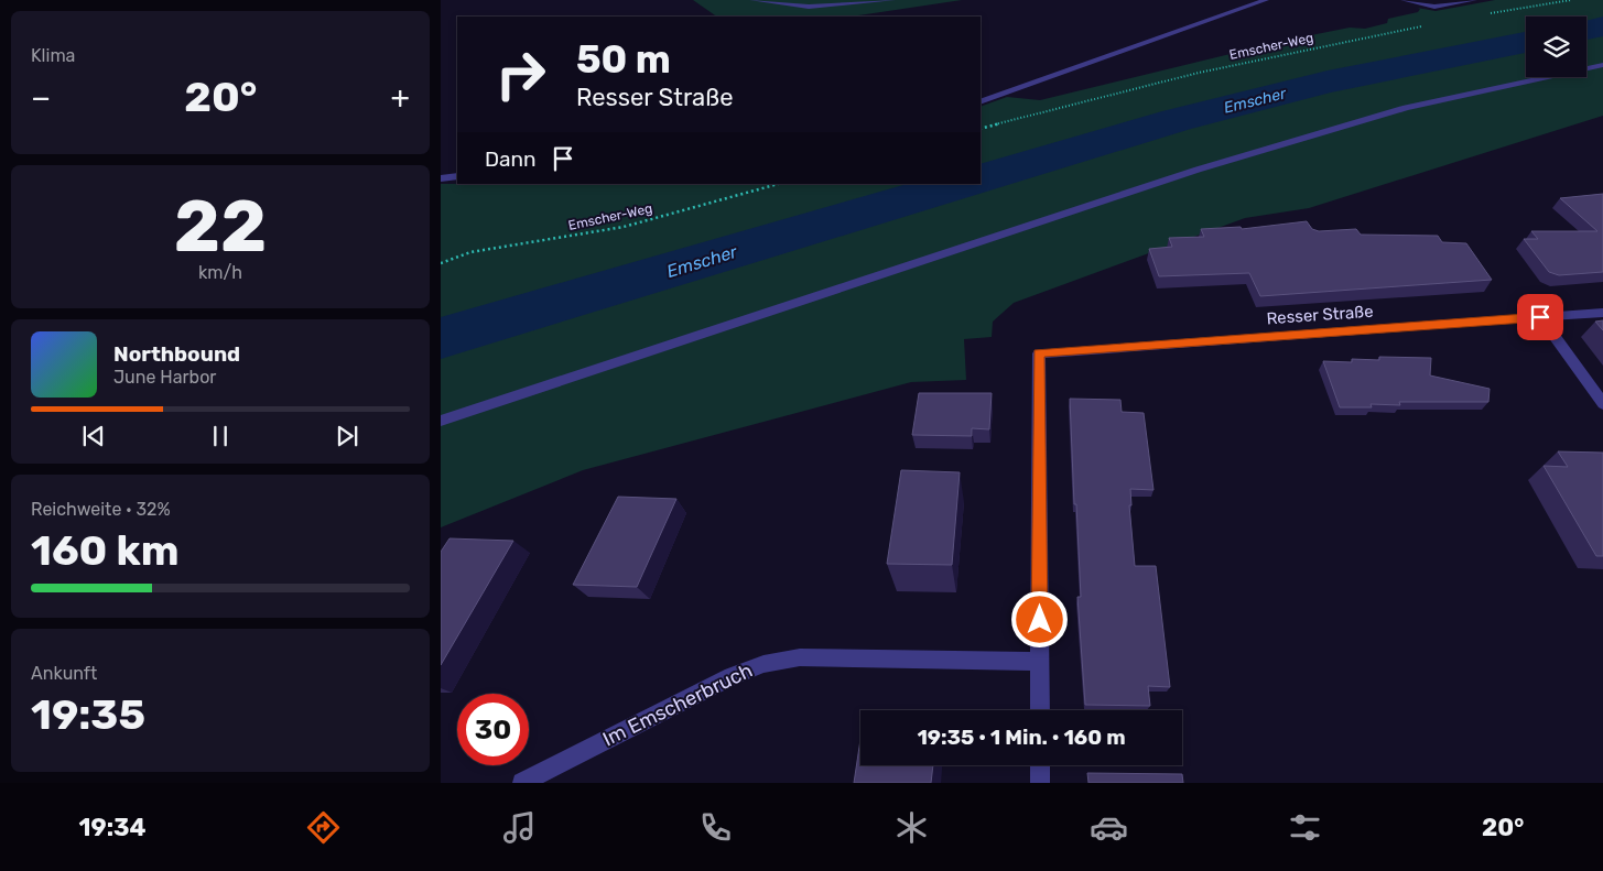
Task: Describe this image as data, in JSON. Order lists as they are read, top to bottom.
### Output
{
  "streets": {
    "street": ["Resser Straße", "Im Emscherbruch"],
    "path": ["Emscher-Weg"]
  },
  "crossings": [
    ["Resser Straße", "Im Emscherbruch"]
  ],
  "water": ["Emscher"],
  "page": {
    "tile": [
      "Klima",
      ["22", "km/h"],
      ["Reichweite · 32%", "160 km"],
      ["Ankunft", "19:35"]
    ],
    "turn": ["50 m", "Resser Straße"],
    "heat": ["−", "20°", "+"],
    "then": "Dann",
    "song": ["Northbound", "June Harbor"],
    "limit": "30",
    "trip": "19:35 · 1 Min. · 160 m",
    "tabs": ["19:34", "20°"]
  }
}
